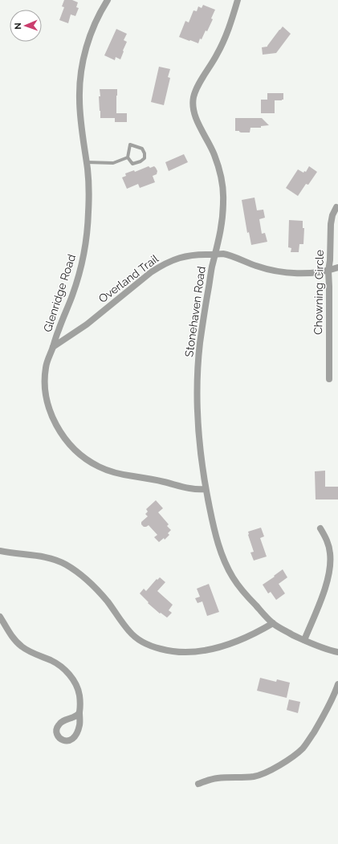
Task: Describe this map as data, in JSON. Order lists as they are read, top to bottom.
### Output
{
  "streets": {
    "street": [
      "Overland Trail",
      "Chowning Circle",
      "Glenridge Road",
      "Stonehaven Road"
    ]
  },
  "crossings": [
    ["Overland Trail", "Chowning Circle"],
    ["Overland Trail", "Glenridge Road"],
    ["Overland Trail", "Stonehaven Road"],
    ["Glenridge Road", "Stonehaven Road"]
  ],
  "north": "left"
}
